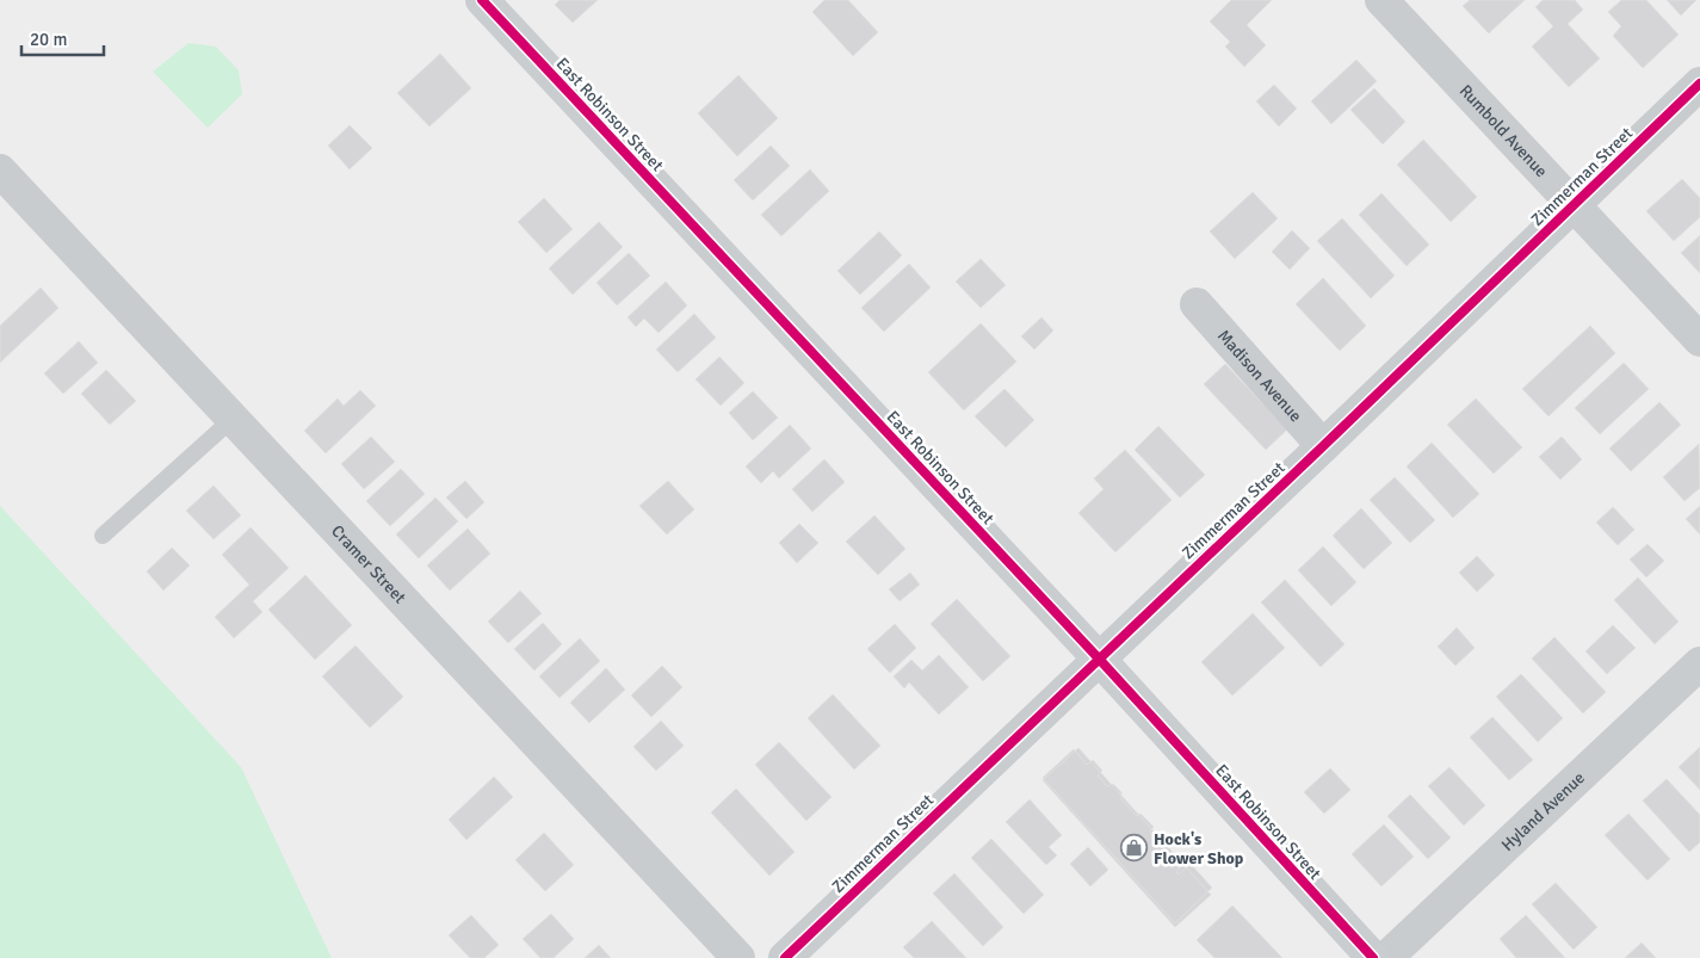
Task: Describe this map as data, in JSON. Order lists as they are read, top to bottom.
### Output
{
  "streets": {
    "street": [
      "East Robinson Street",
      "Rumbold Avenue",
      "Zimmerman Street",
      "Madison Avenue",
      "Cramer Street",
      "Hyland Avenue"
    ]
  },
  "crossings": [
    ["East Robinson Street", "Zimmerman Street"],
    ["Rumbold Avenue", "Zimmerman Street"],
    ["Zimmerman Street", "Madison Avenue"]
  ],
  "places": {
    "shop": ["Hock's Flower Shop"]
  },
  "scale_bar": "20 m"
}
